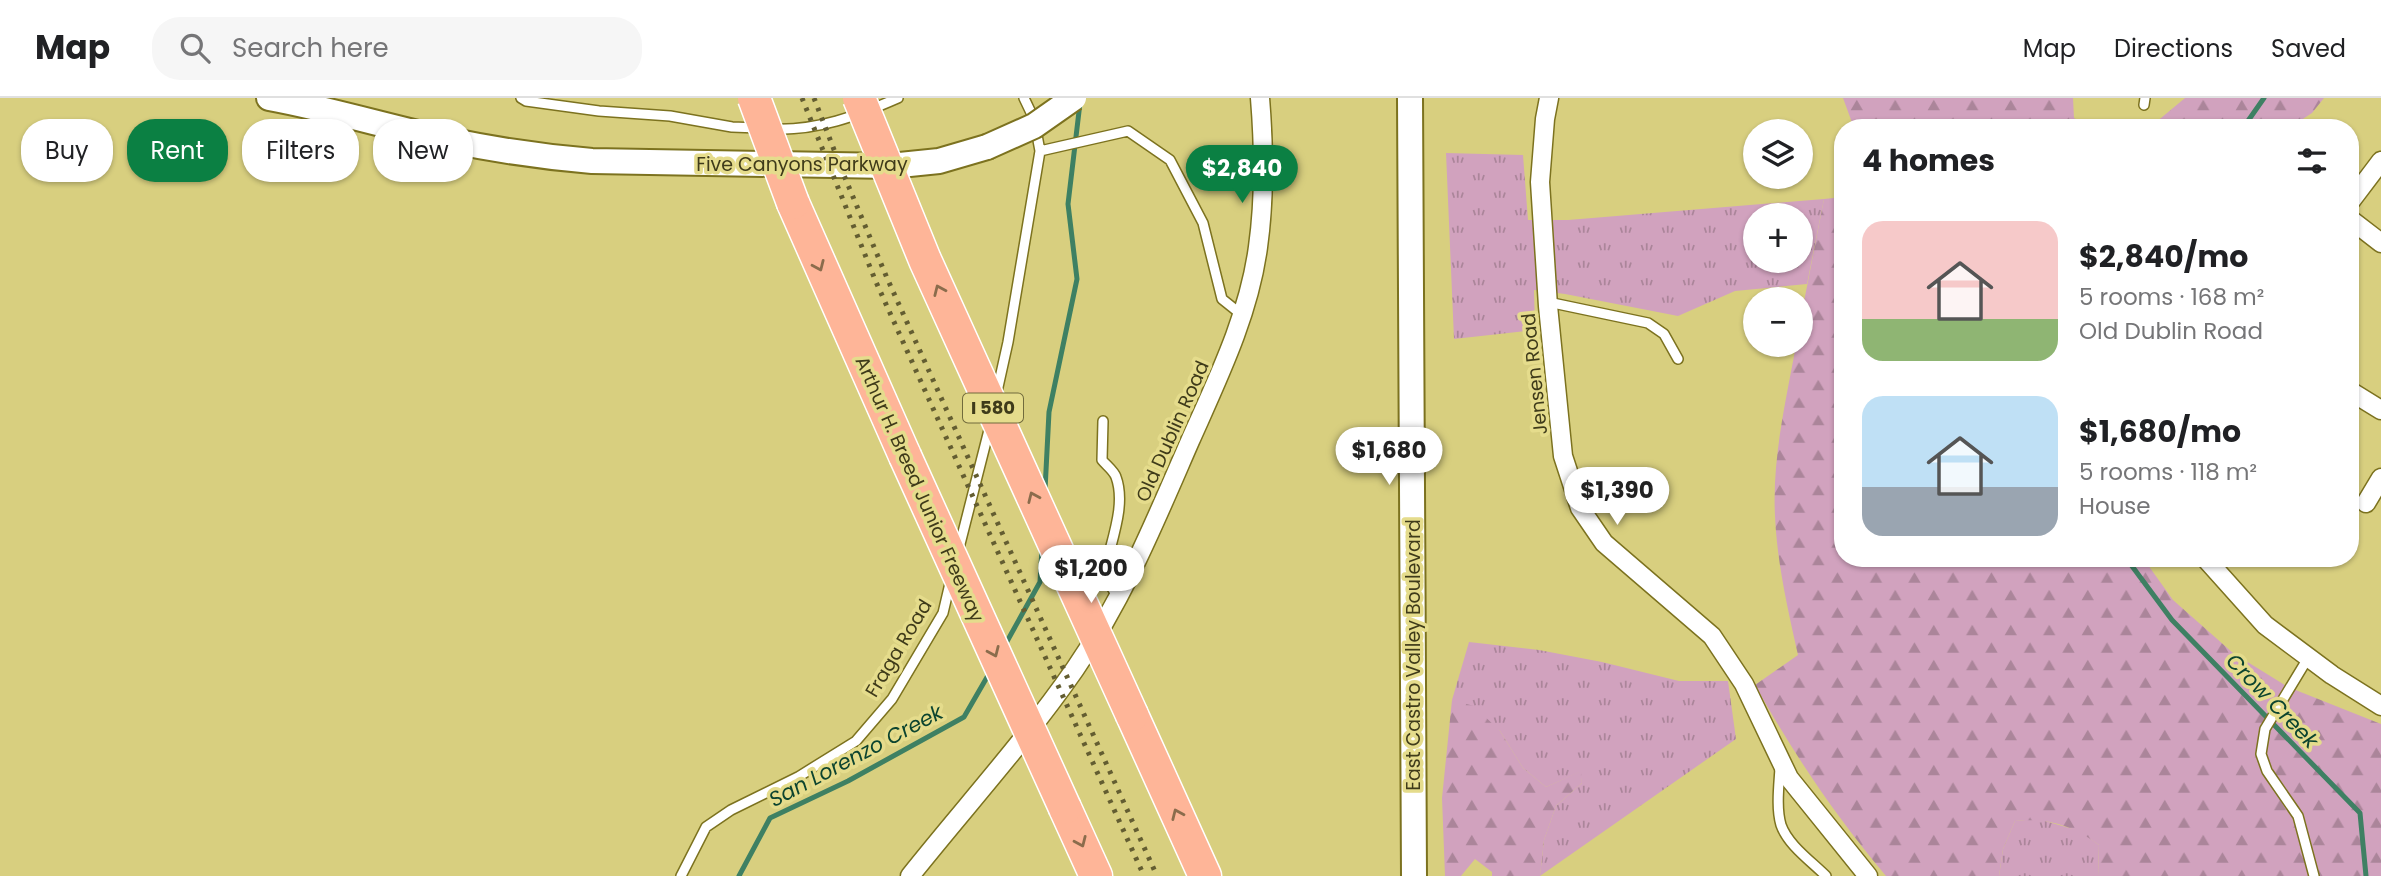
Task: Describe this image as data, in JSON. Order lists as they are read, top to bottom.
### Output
{
  "streets": {
    "highway": ["I 580", "Arthur H. Breed Junior Freeway"],
    "main road": ["Five Canyons Parkway", "East Castro Valley Boulevard"],
    "street": ["Jensen Road", "Old Dublin Road"],
    "lane": ["Fraga Road"]
  },
  "water": ["Crow Creek", "San Lorenzo Creek"],
  "page": {
    "header": "Map",
    "search": "Search here",
    "nav": ["Map", "Directions", "Saved"],
    "map_buttons": ["+", "−"],
    "chip": [
      "Buy",
      "Rent",
      "Filters",
      "New"
    ],
    "heading": "4 homes",
    "price": [
      "$2,840",
      "$1,680",
      "$1,390",
      "$1,200"
    ],
    "list": [
      {
        "name": "$2,840/mo",
        "note": "5 rooms · 168 m² · Old Dublin Road"
      },
      {
        "name": "$1,680/mo",
        "note": "5 rooms · 118 m² · House"
      }
    ]
  }
}
